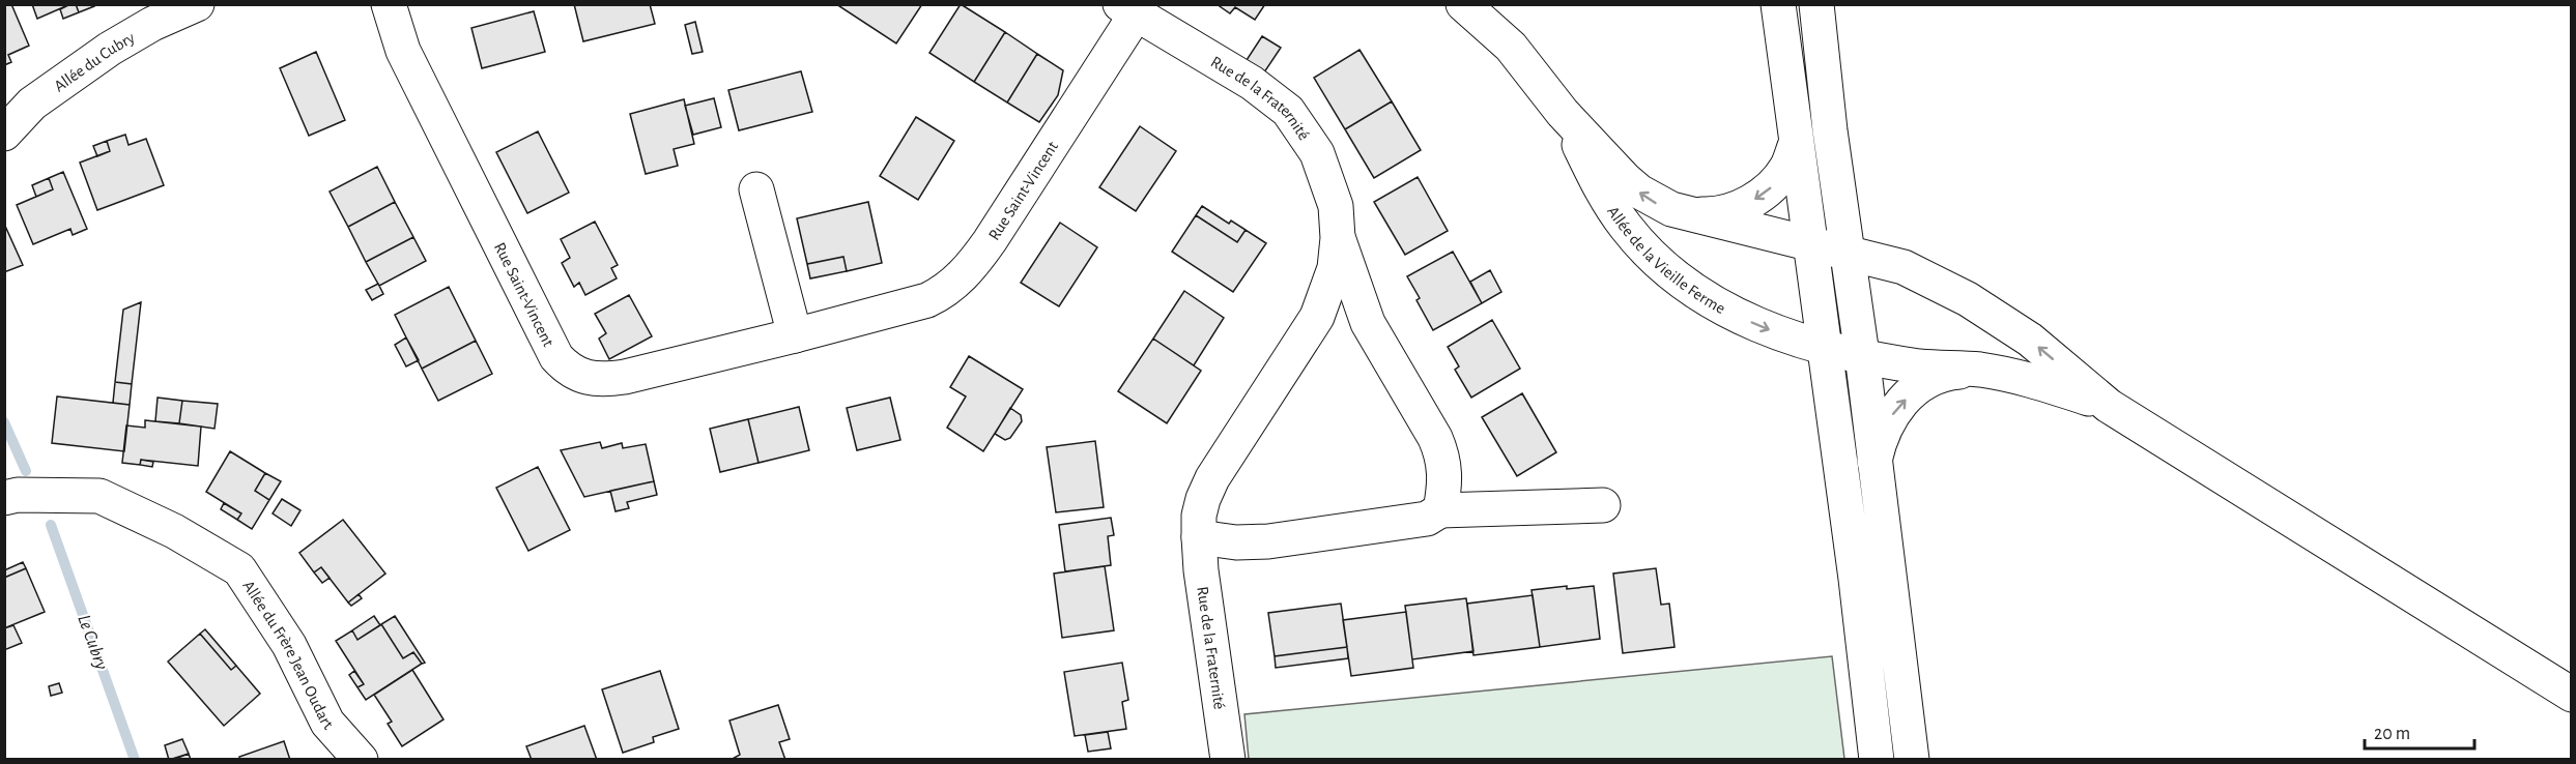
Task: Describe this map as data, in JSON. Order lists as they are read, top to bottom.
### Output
{
  "streets": {
    "street": [
      "Allée du Cubry",
      "Rue de la Fraternité",
      "Rue Saint-Vincent",
      "Allée de la Vieille Ferme",
      "Allée du Frère Jean Oudart"
    ]
  },
  "crossings": [
    ["Rue de la Fraternité", "Rue Saint-Vincent"]
  ],
  "water": ["Le Cubry"],
  "scale_bar": "20 m"
}
